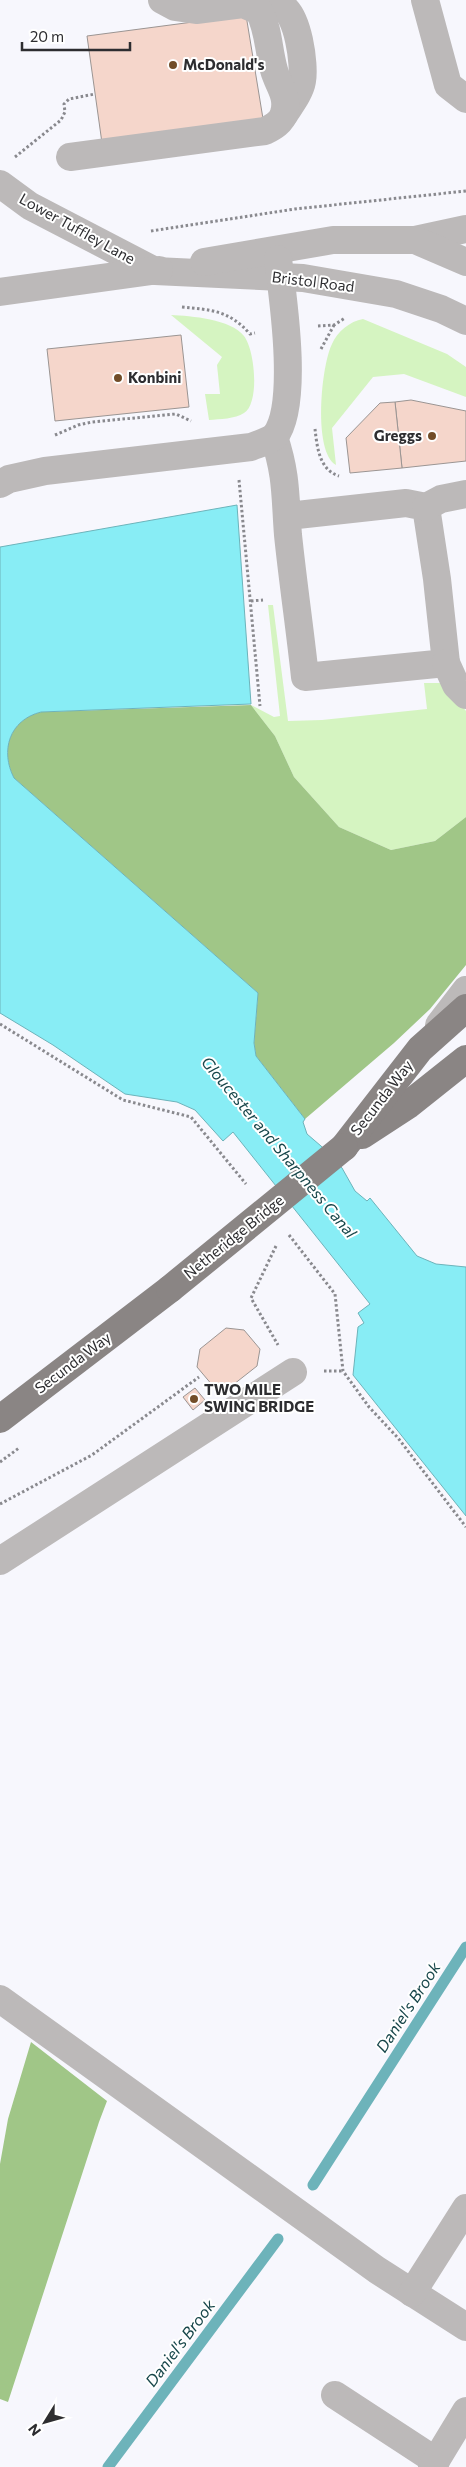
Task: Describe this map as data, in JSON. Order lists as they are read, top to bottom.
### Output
{
  "streets": {
    "main road": ["Secunda Way", "Netheridge Bridge"],
    "street": ["Lower Tuffley Lane", "Bristol Road"]
  },
  "crossings": [
    ["Lower Tuffley Lane", "Bristol Road"],
    ["Secunda Way", "Netheridge Bridge"]
  ],
  "water": ["Gloucester and Sharpness Canal", "Daniel's Brook"],
  "places": [
    "McDonald's",
    "Konbini",
    "Greggs",
    "TWO MILE SWING BRIDGE"
  ],
  "scale_bar": "20 m",
  "north": "bottom left"
}
